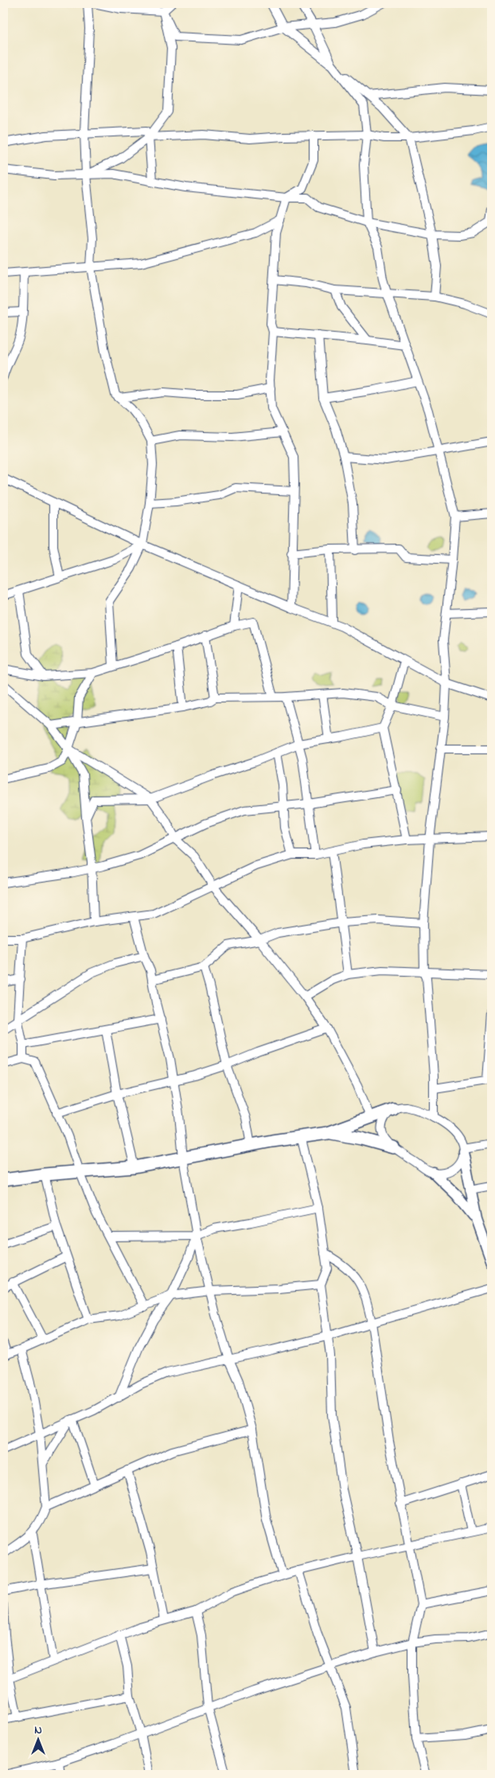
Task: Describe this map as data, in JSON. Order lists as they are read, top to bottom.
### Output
{
  "north": "top"
}
